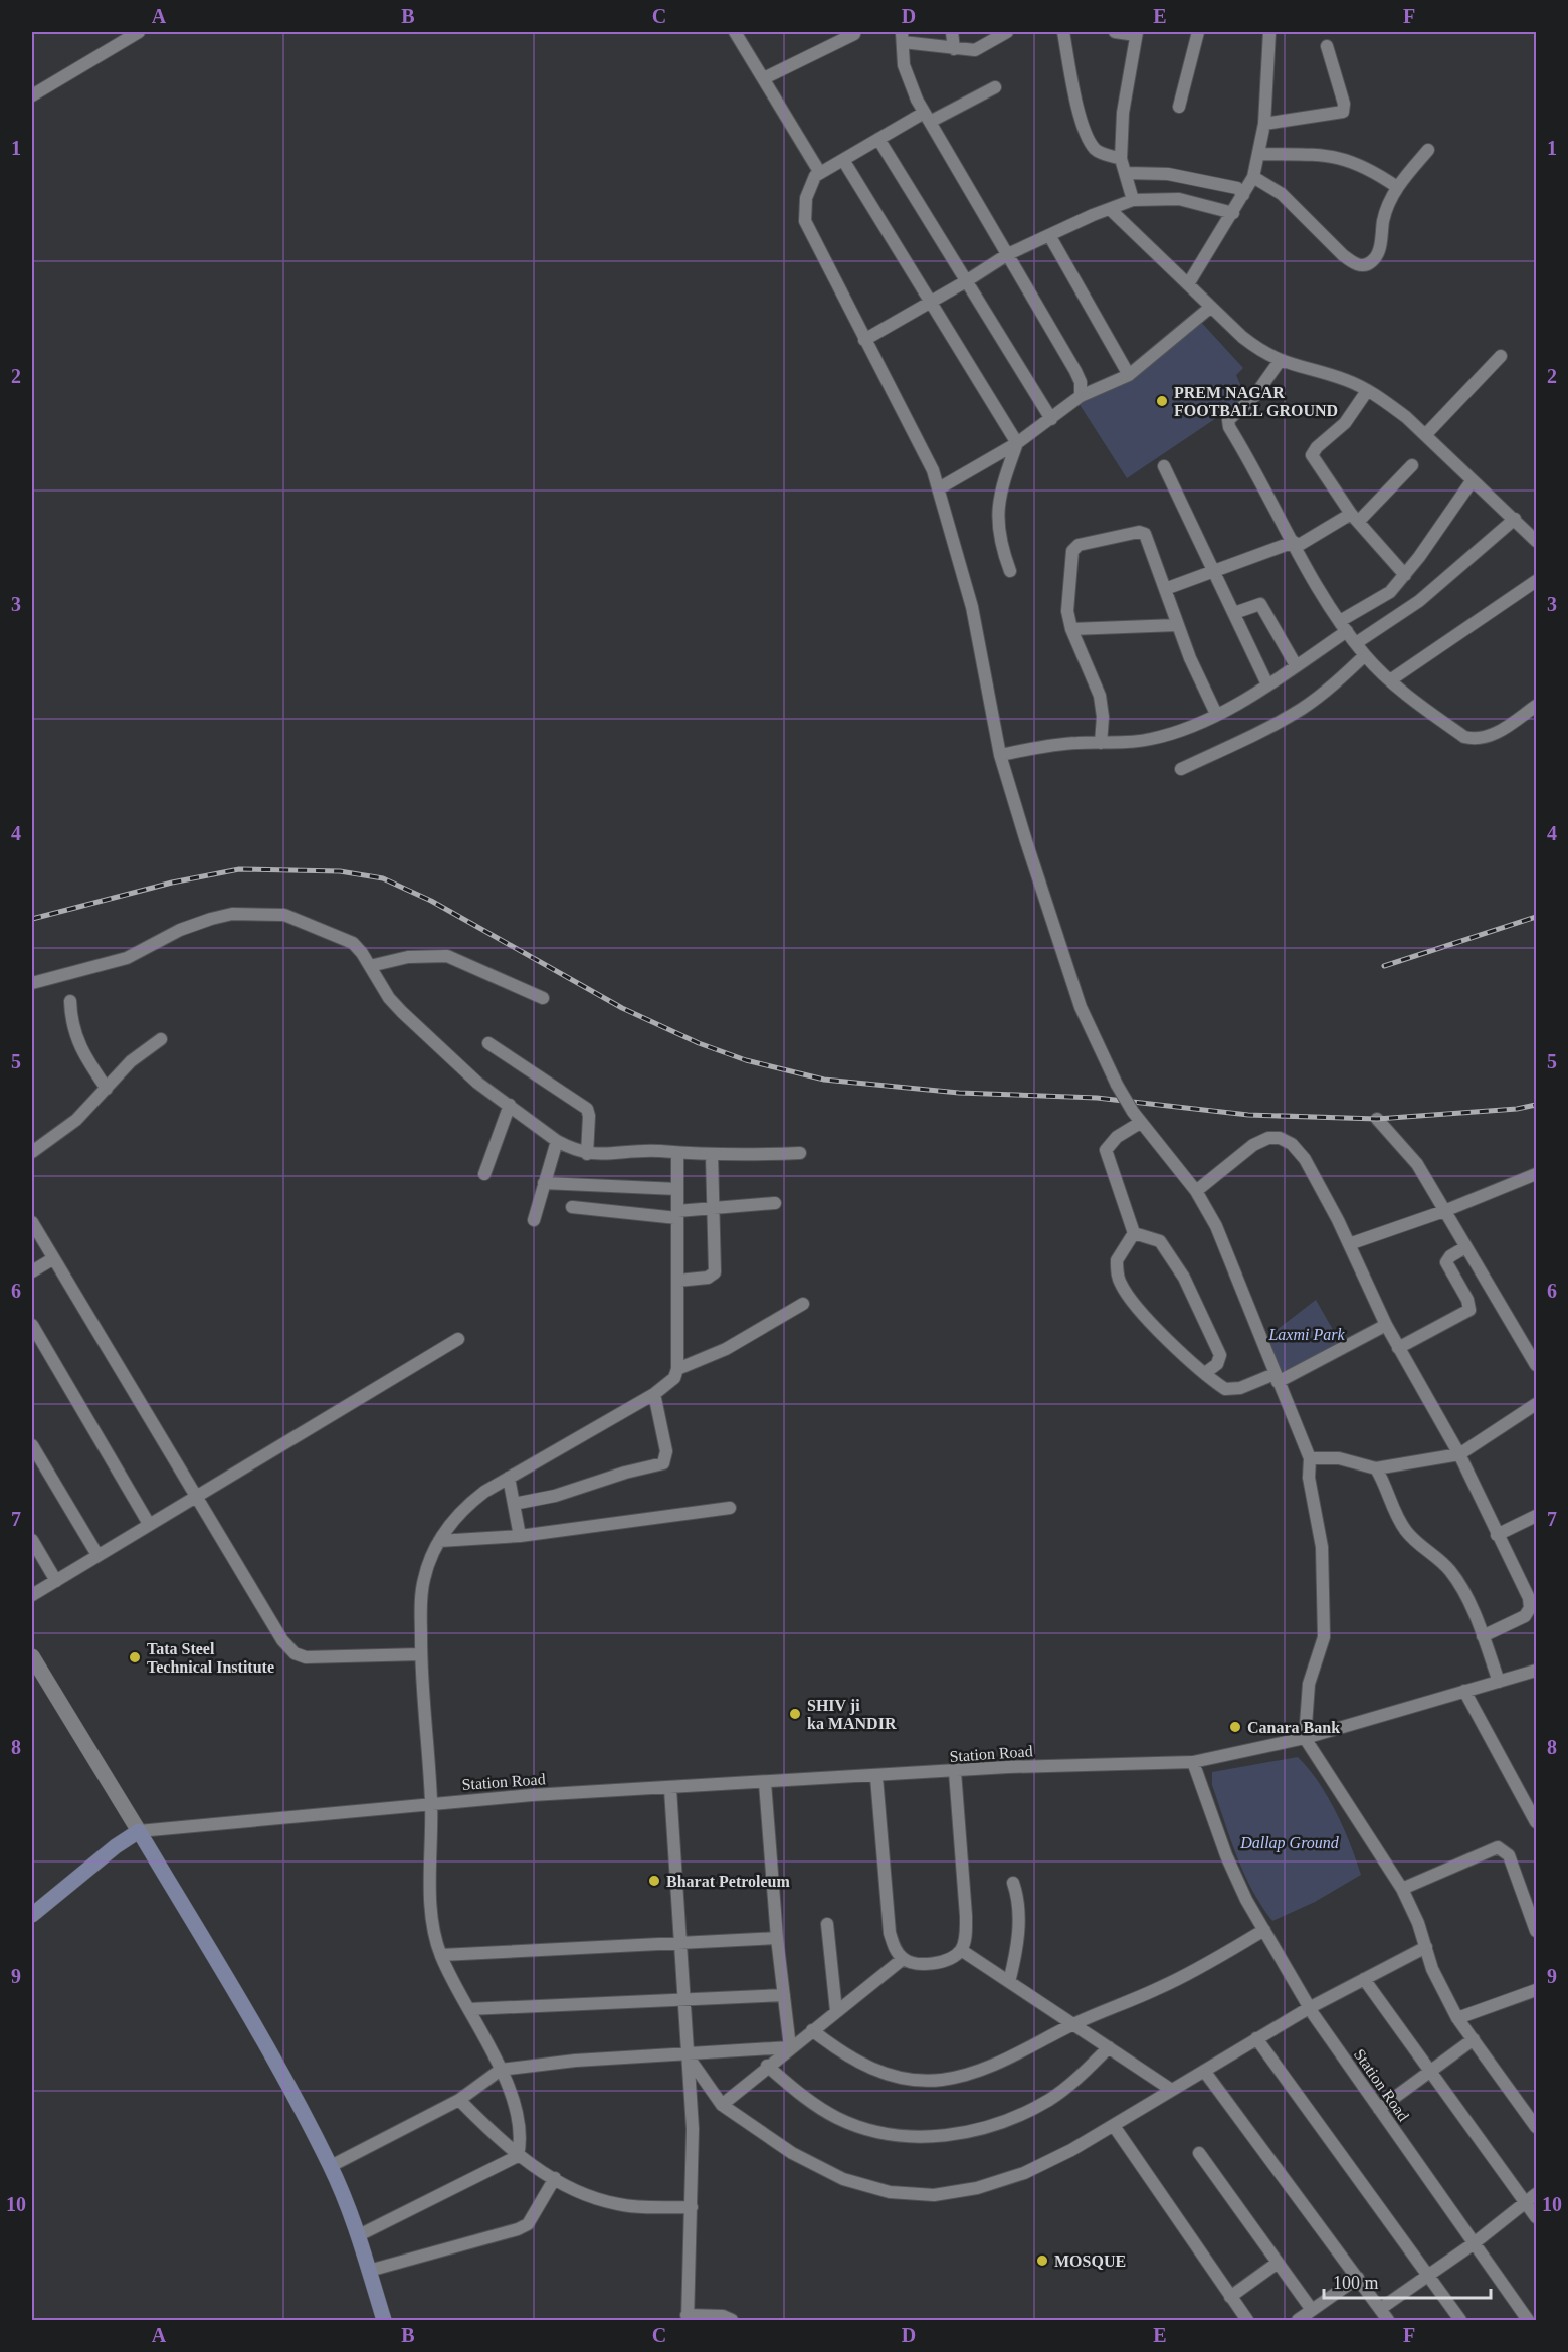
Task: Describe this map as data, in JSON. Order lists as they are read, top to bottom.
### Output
{
  "streets": {
    "street": ["Station Road"]
  },
  "parks": ["Laxmi Park", "Dallap Ground"],
  "places": [
    "PREM NAGAR FOOTBALL GROUND",
    "Tata Steel Technical Institute",
    "SHIV ji ka MANDIR",
    "Canara Bank",
    "Bharat Petroleum",
    "MOSQUE"
  ],
  "scale_bar": "100 m",
  "grid": {
    "columns": [
      "A",
      "B",
      "C",
      "D",
      "E",
      "F"
    ],
    "rows": [
      "1",
      "2",
      "3",
      "4",
      "5",
      "6",
      "7",
      "8",
      "9",
      "10"
    ]
  }
}
